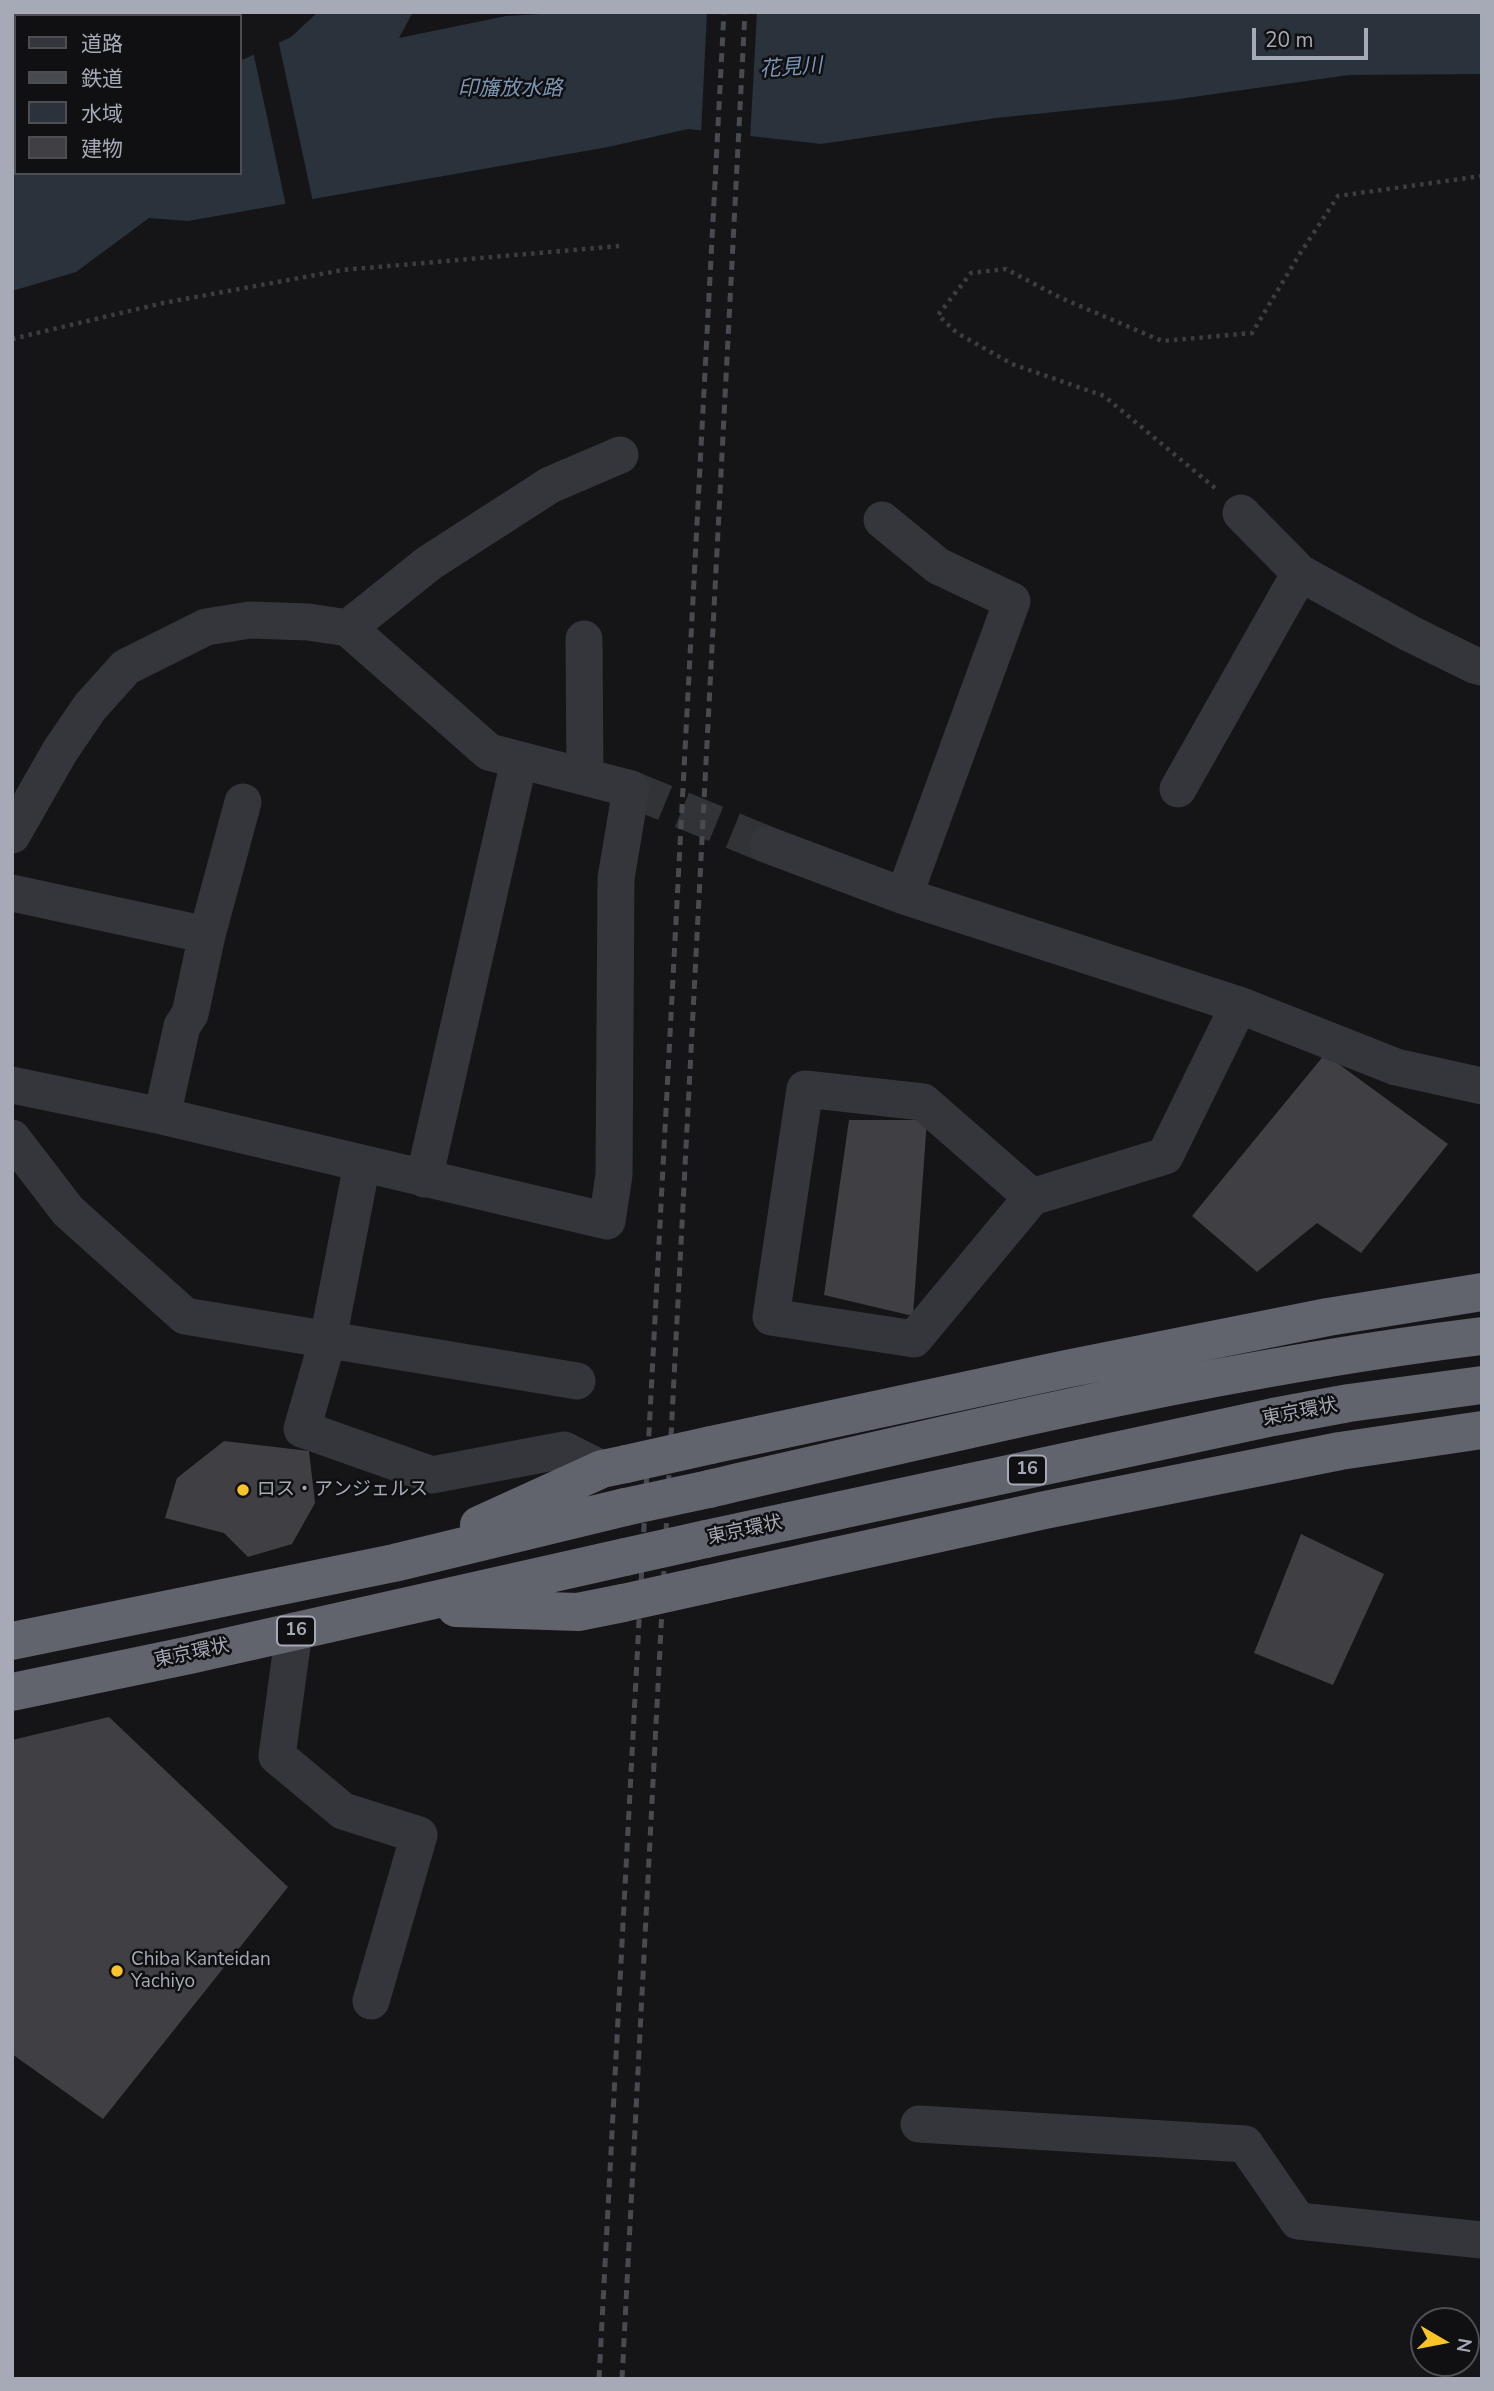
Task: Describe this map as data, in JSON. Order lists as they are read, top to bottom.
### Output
{
  "streets": {
    "highway": ["東京環状", "16"]
  },
  "water": ["花見川", "印旛放水路"],
  "places": ["ロス・アンジェルス", "Chiba Kanteidan Yachiyo"],
  "legend": [
    "道路",
    "鉄道",
    "水域",
    "建物"
  ],
  "scale_bar": "20 m",
  "north": "right"
}
